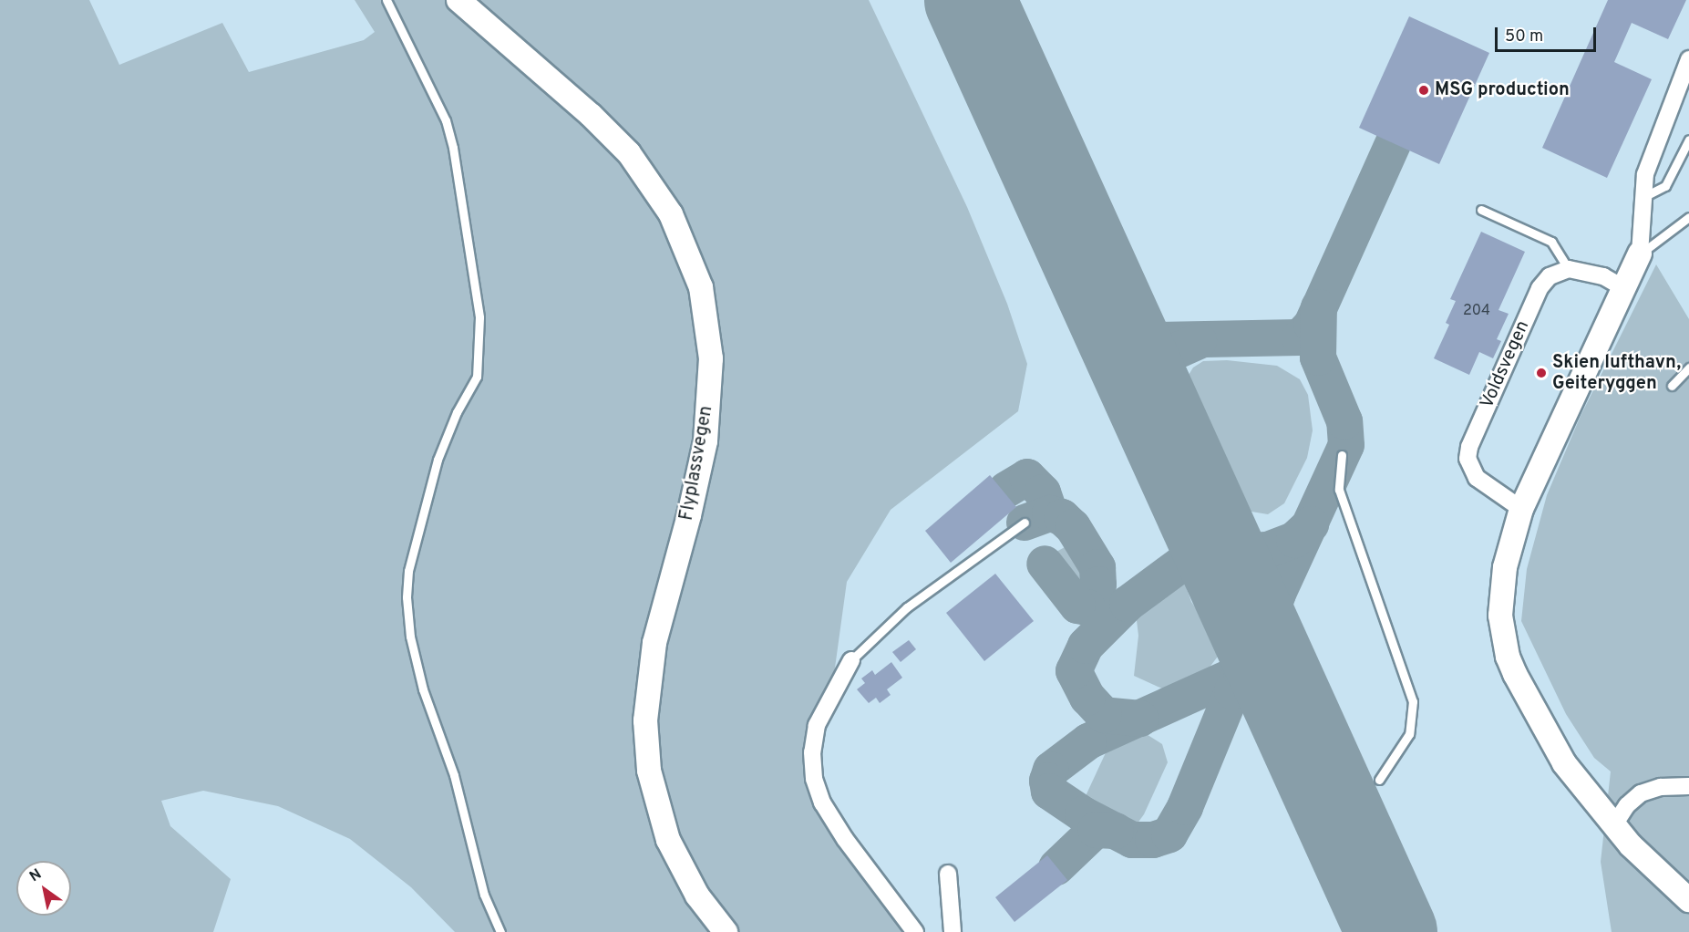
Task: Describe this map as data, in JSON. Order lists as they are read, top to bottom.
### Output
{
  "streets": {
    "main road": ["Flyplassvegen"],
    "street": ["Voldsvegen"]
  },
  "places": ["MSG production", "Skien lufthavn, Geiteryggen"],
  "house_numbers": ["204"],
  "scale_bar": "50 m",
  "north": "top left"
}
